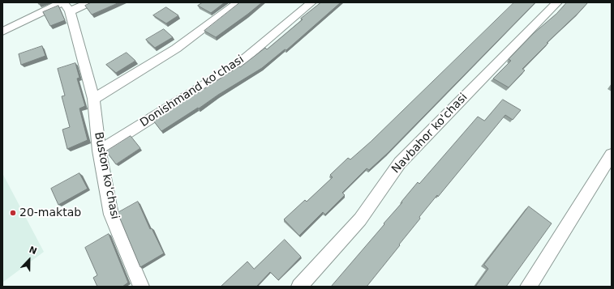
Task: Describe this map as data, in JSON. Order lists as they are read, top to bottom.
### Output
{
  "streets": {
    "street": ["Donishmand ko'chasi", "Navbahor ko'chasi", "Buston ko'chasi"]
  },
  "crossings": [
    ["Donishmand ko'chasi", "Buston ko'chasi"]
  ],
  "places": ["20-maktab"],
  "north": "top"
}
